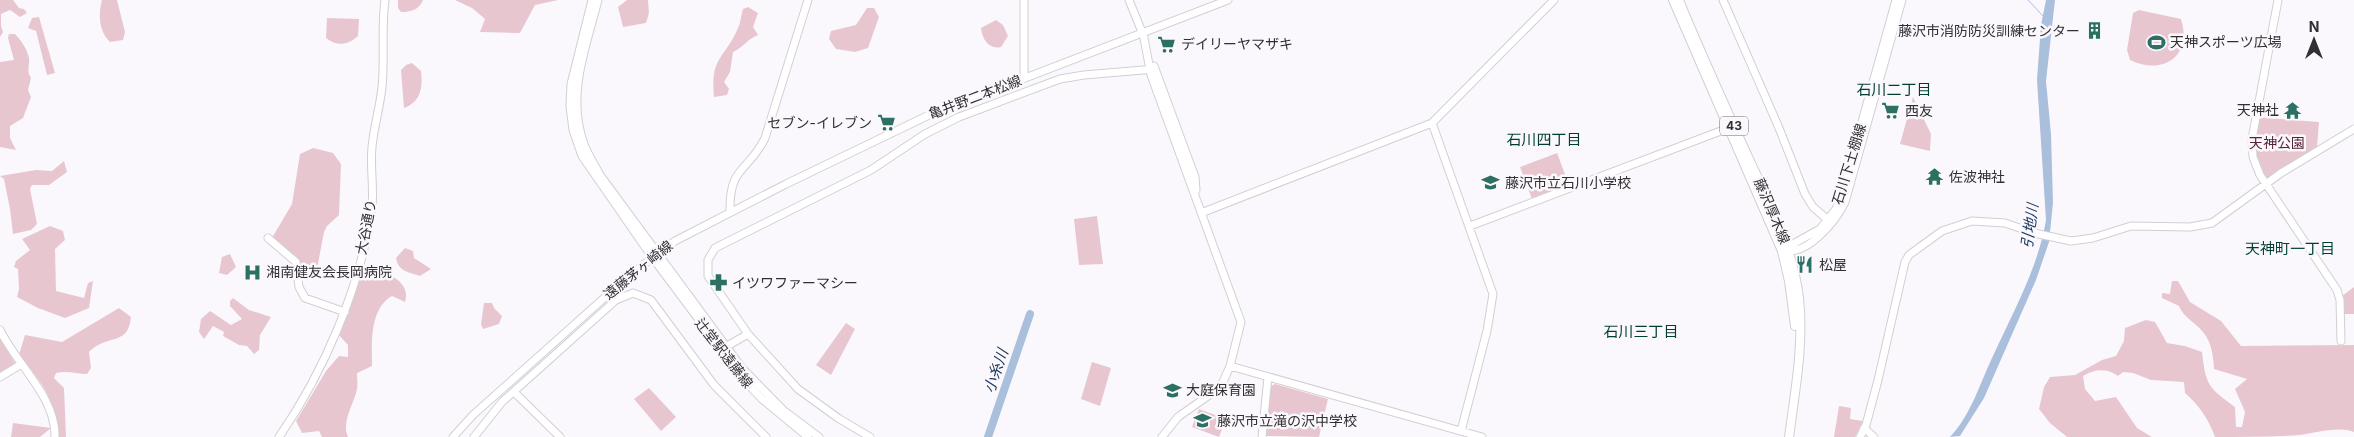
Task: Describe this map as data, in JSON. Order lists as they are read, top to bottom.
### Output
{
  "streets": {
    "main road": ["43", "藤沢厚木線"],
    "street": [
      "亀井野二本松線",
      "石川下土棚線",
      "大谷通り",
      "遠藤茅ヶ崎線",
      "辻堂駅遠藤線"
    ]
  },
  "crossings": [
    ["亀井野二本松線", "遠藤茅ヶ崎線"],
    ["石川下土棚線", "藤沢厚木線"],
    ["遠藤茅ヶ崎線", "辻堂駅遠藤線"]
  ],
  "districts": [
    "石川二丁目",
    "石川四丁目",
    "天神町一丁目",
    "石川三丁目"
  ],
  "water": ["引地川", "小糸川"],
  "parks": ["天神公園"],
  "places": {
    "building": ["藤沢市消防防災訓練センター"],
    "sports": ["天神スポーツ広場"],
    "supermarket": ["デイリーヤマザキ", "西友", "セブン-イレブン"],
    "temple": ["天神社", "佐波神社"],
    "school or university": ["藤沢市立石川小学校", "大庭保育園", "藤沢市立滝の沢中学校"],
    "restaurant": ["松屋"],
    "hospital": ["湘南健友会長岡病院"],
    "pharmacy": ["イツワファーマシー"]
  },
  "north": "top"
}
